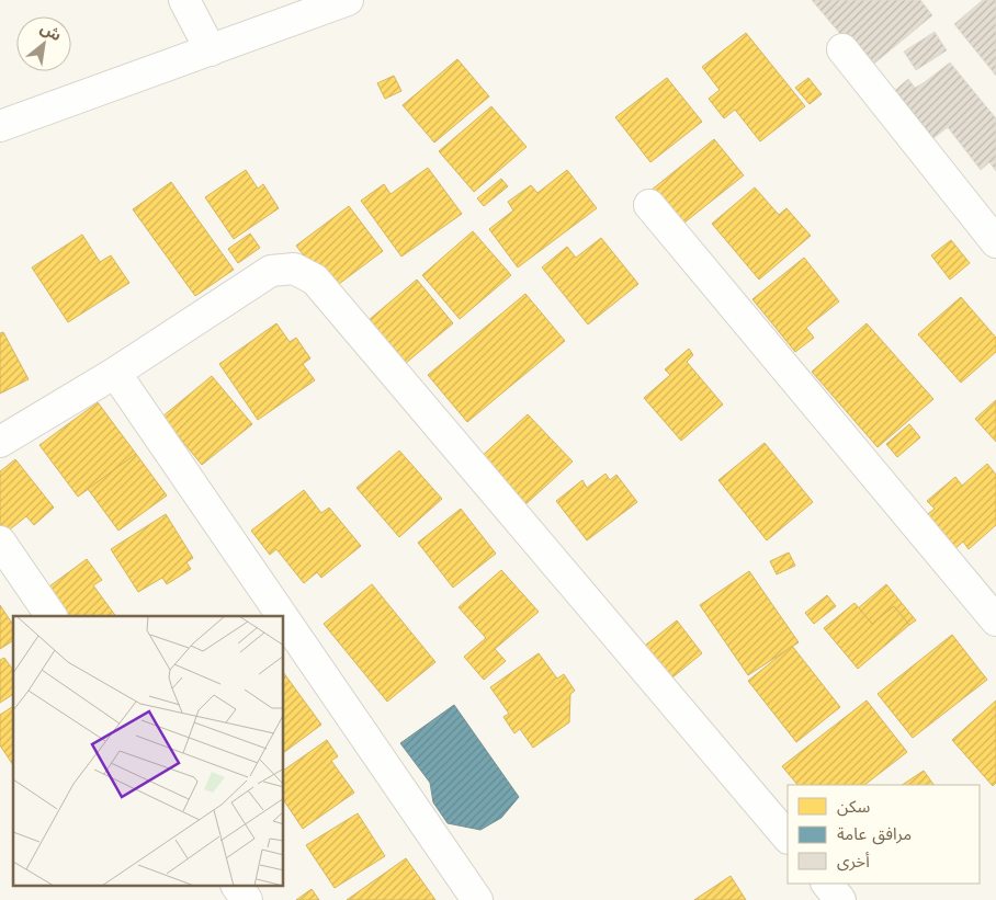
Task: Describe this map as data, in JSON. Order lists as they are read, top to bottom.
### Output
{
  "legend": ["سكن", "مرافق عامة", "أخرى"],
  "north": "top right"
}
